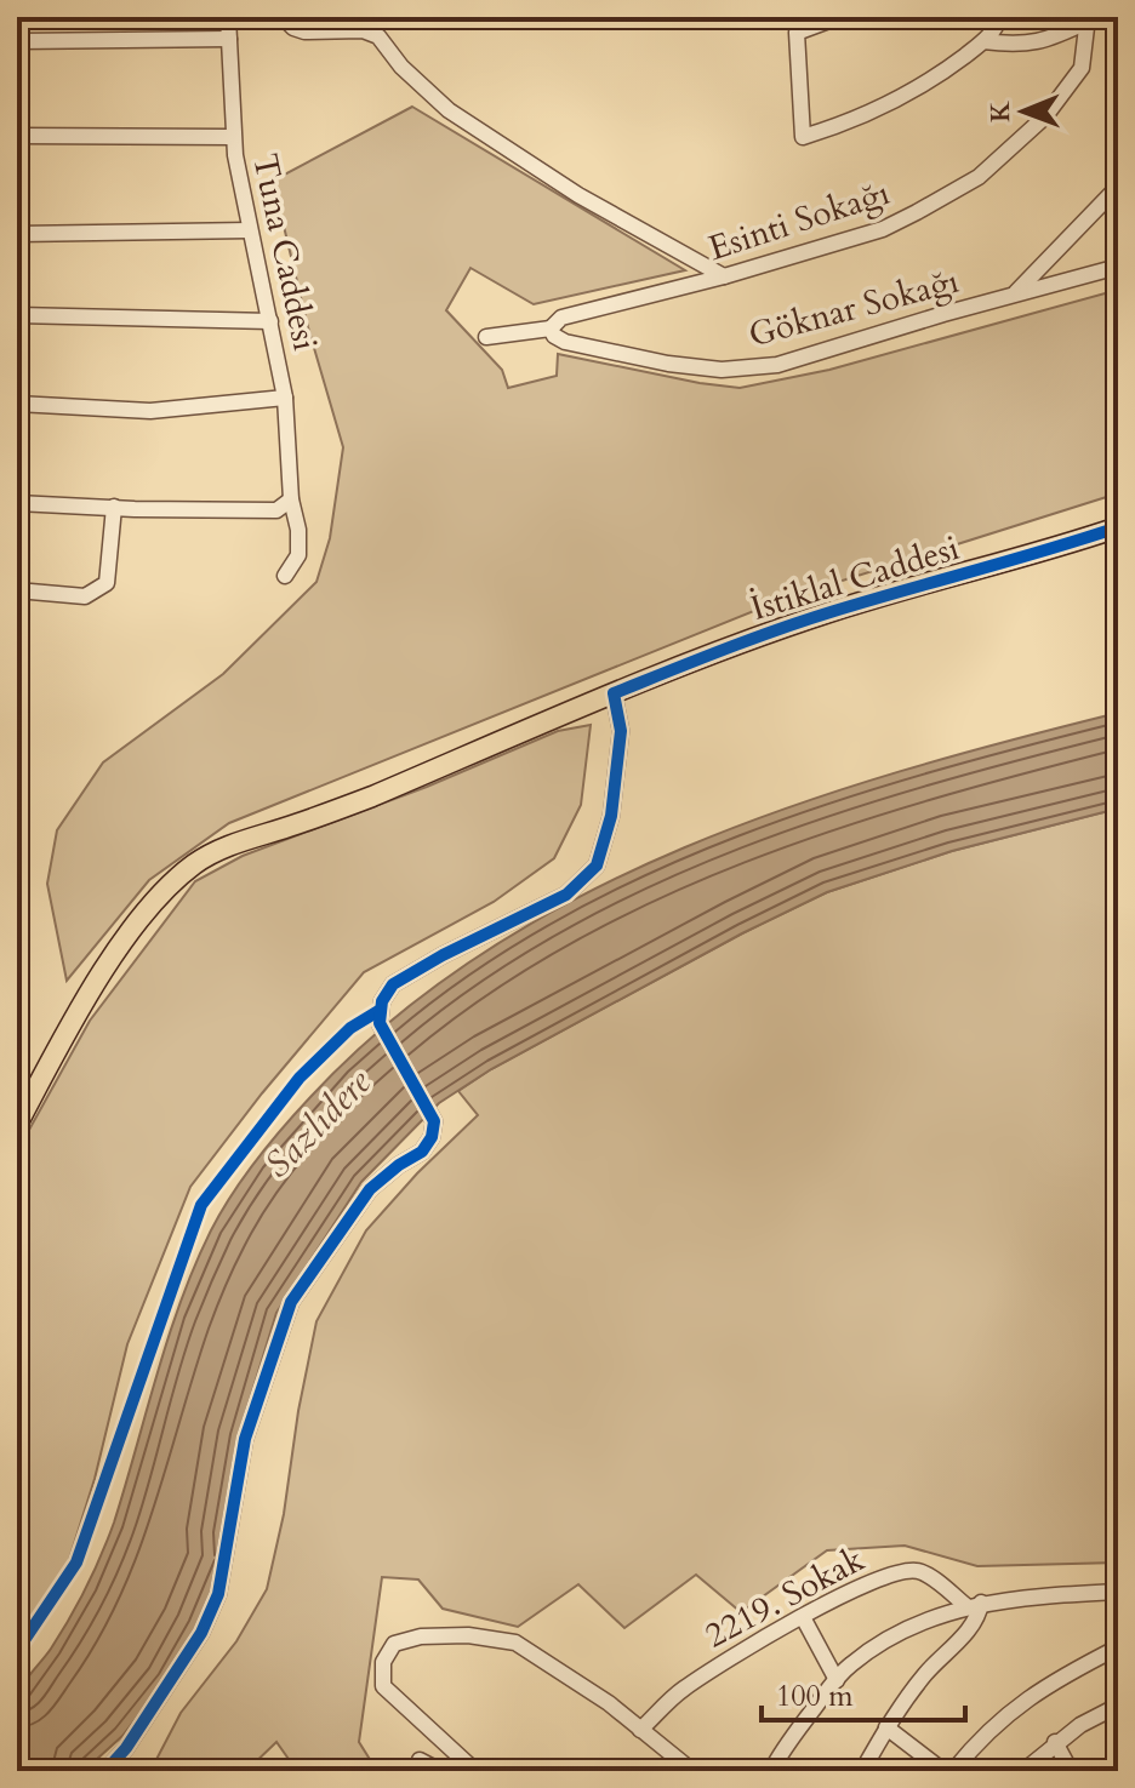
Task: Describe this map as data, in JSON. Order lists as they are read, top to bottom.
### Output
{
  "streets": {
    "main road": ["İstiklal Caddesi"],
    "street": [
      "Esinti Sokağı",
      "Tuna Caddesi",
      "Göknar Sokağı",
      "2219. Sokak"
    ]
  },
  "crossings": [
    ["Esinti Sokağı", "Göknar Sokağı"]
  ],
  "water": ["Sazlıdere"],
  "scale_bar": "100 m",
  "north": "left"
}
